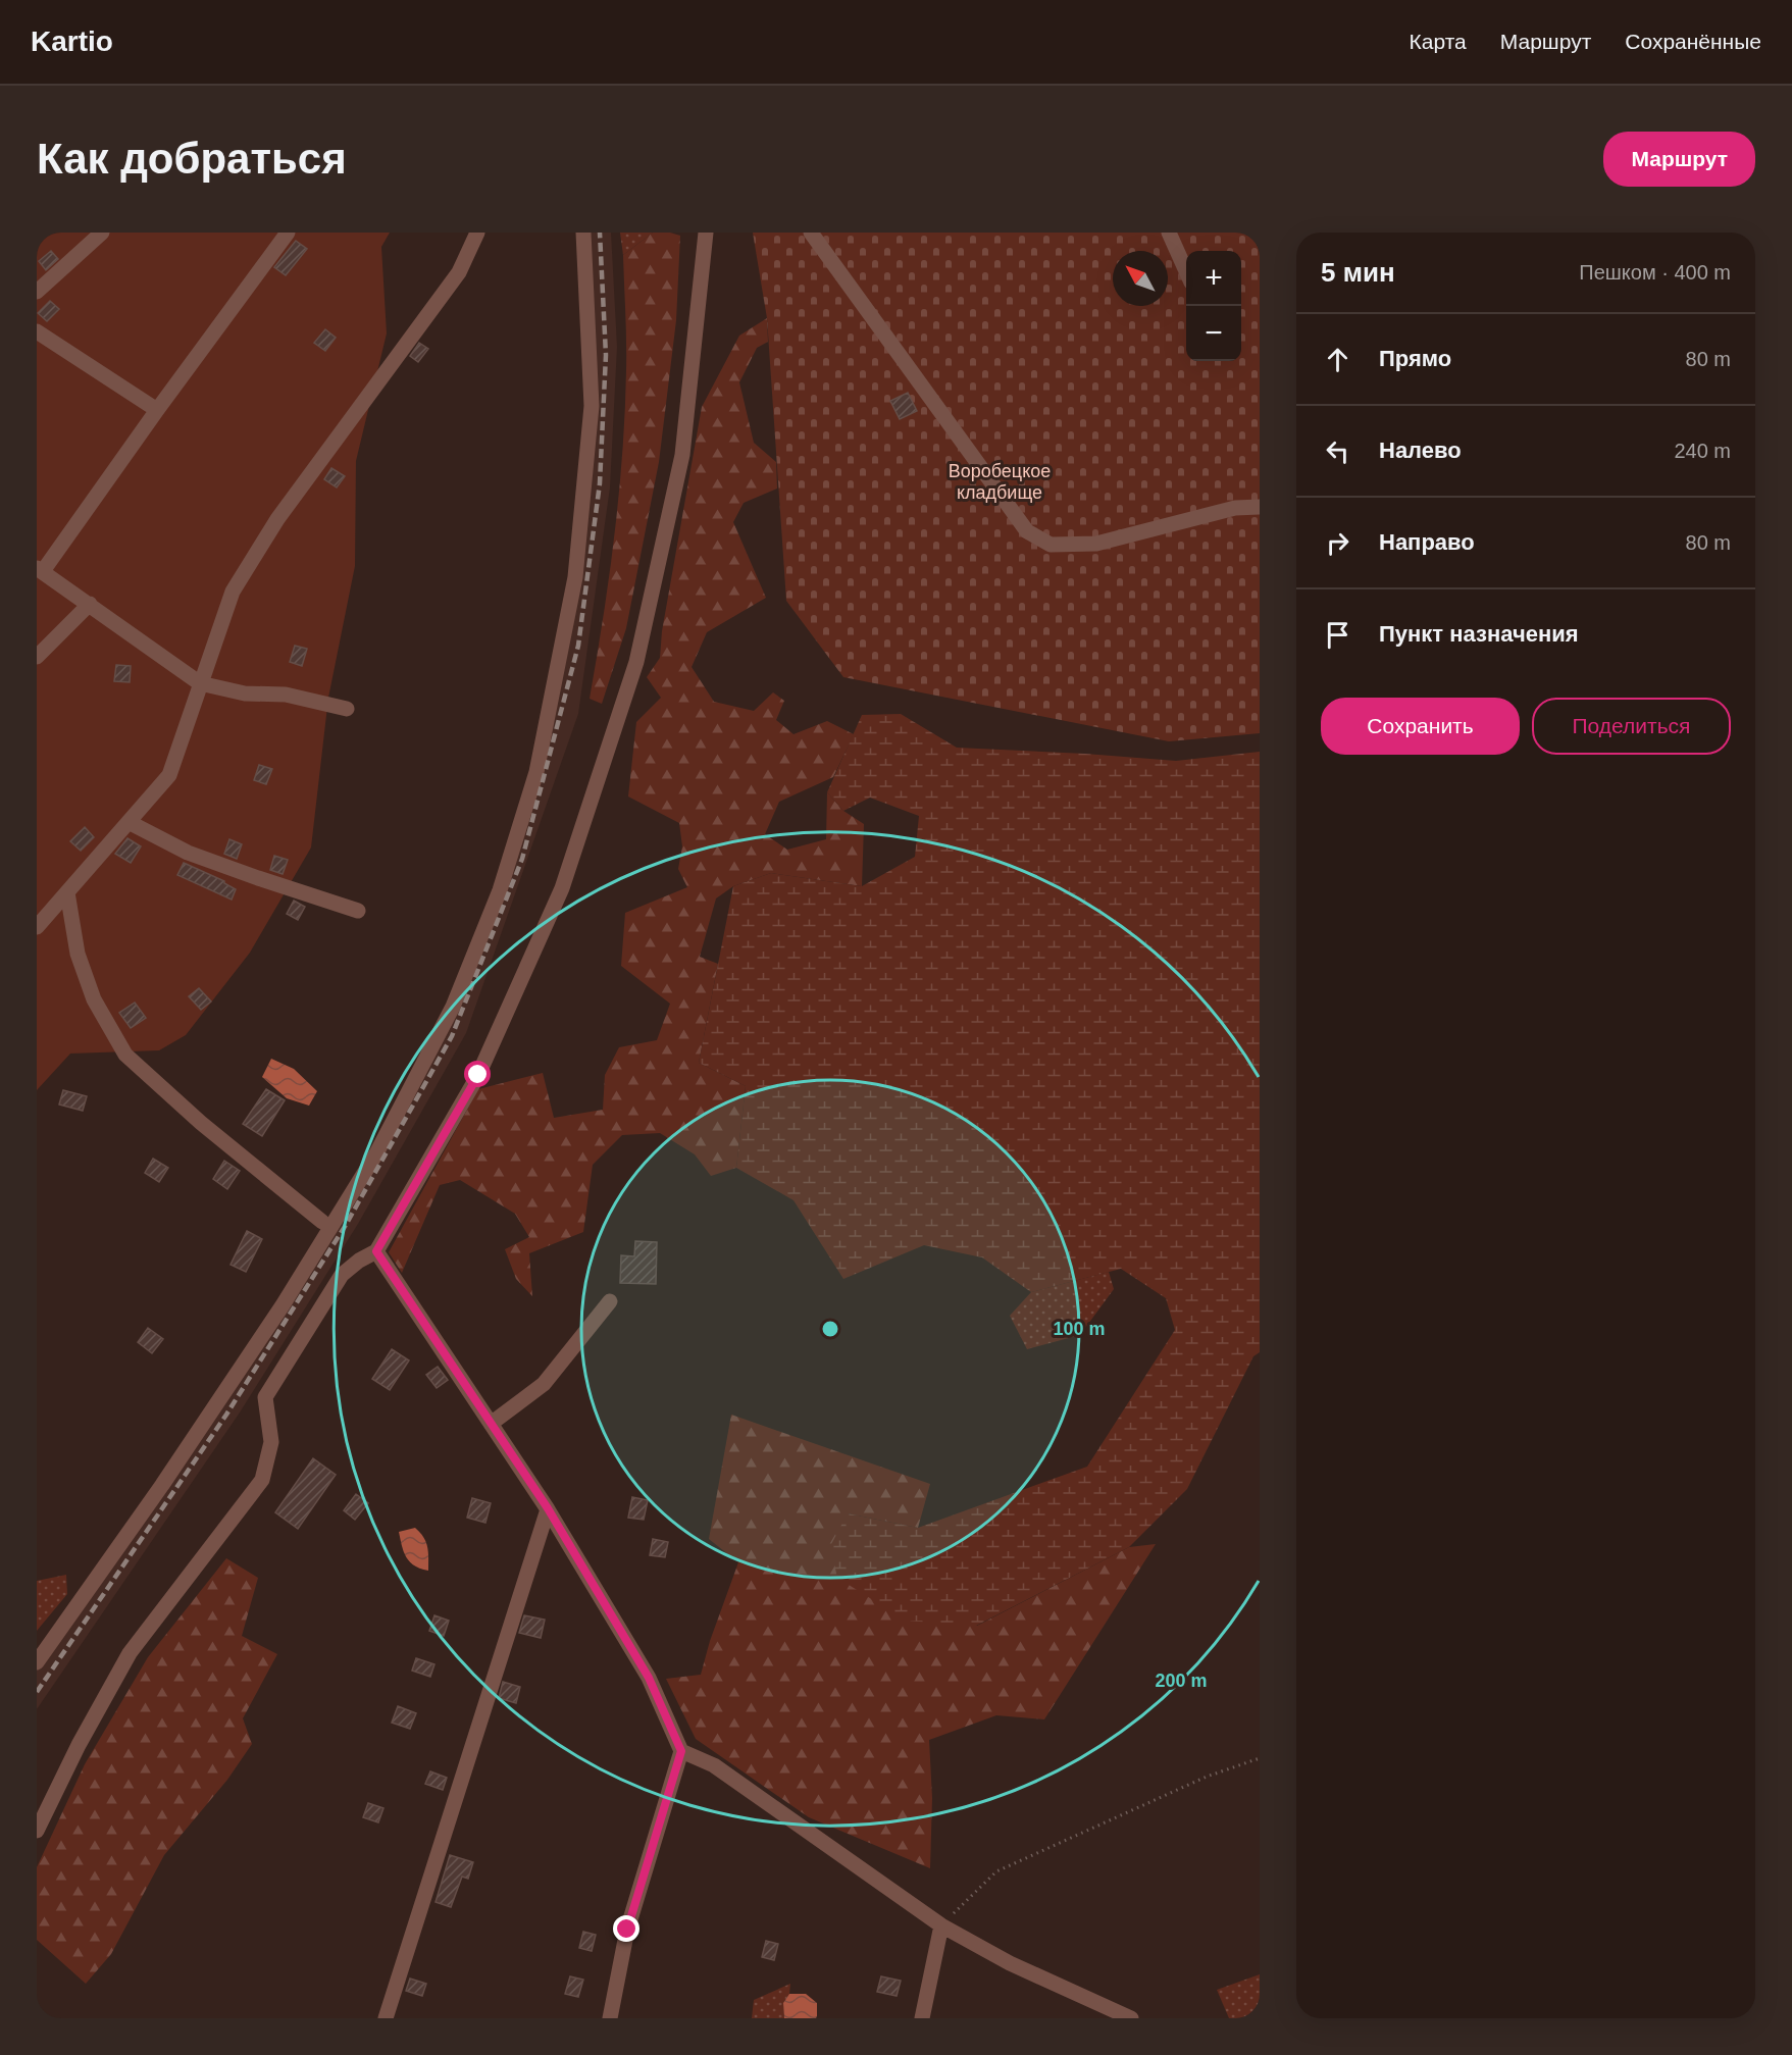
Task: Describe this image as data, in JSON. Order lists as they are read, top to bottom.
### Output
{
  "parks": ["Воробецкое кладбище"],
  "north": "top left",
  "page": {
    "header": "Kartio",
    "nav": ["Карта", "Маршрут", "Сохранённые"],
    "buttons": [
      "Маршрут",
      ["Сохранить", "Поделиться"]
    ],
    "title": "Как добраться",
    "heading": ["5 мин", "Пешком · 400 m"],
    "map_buttons": ["+", "−"],
    "list": [
      ["Прямо", "80 m"],
      ["Налево", "240 m"],
      ["Направо", "80 m"],
      "Пункт назначения"
    ]
  },
  "rings": ["100 m", "200 m"]
}
